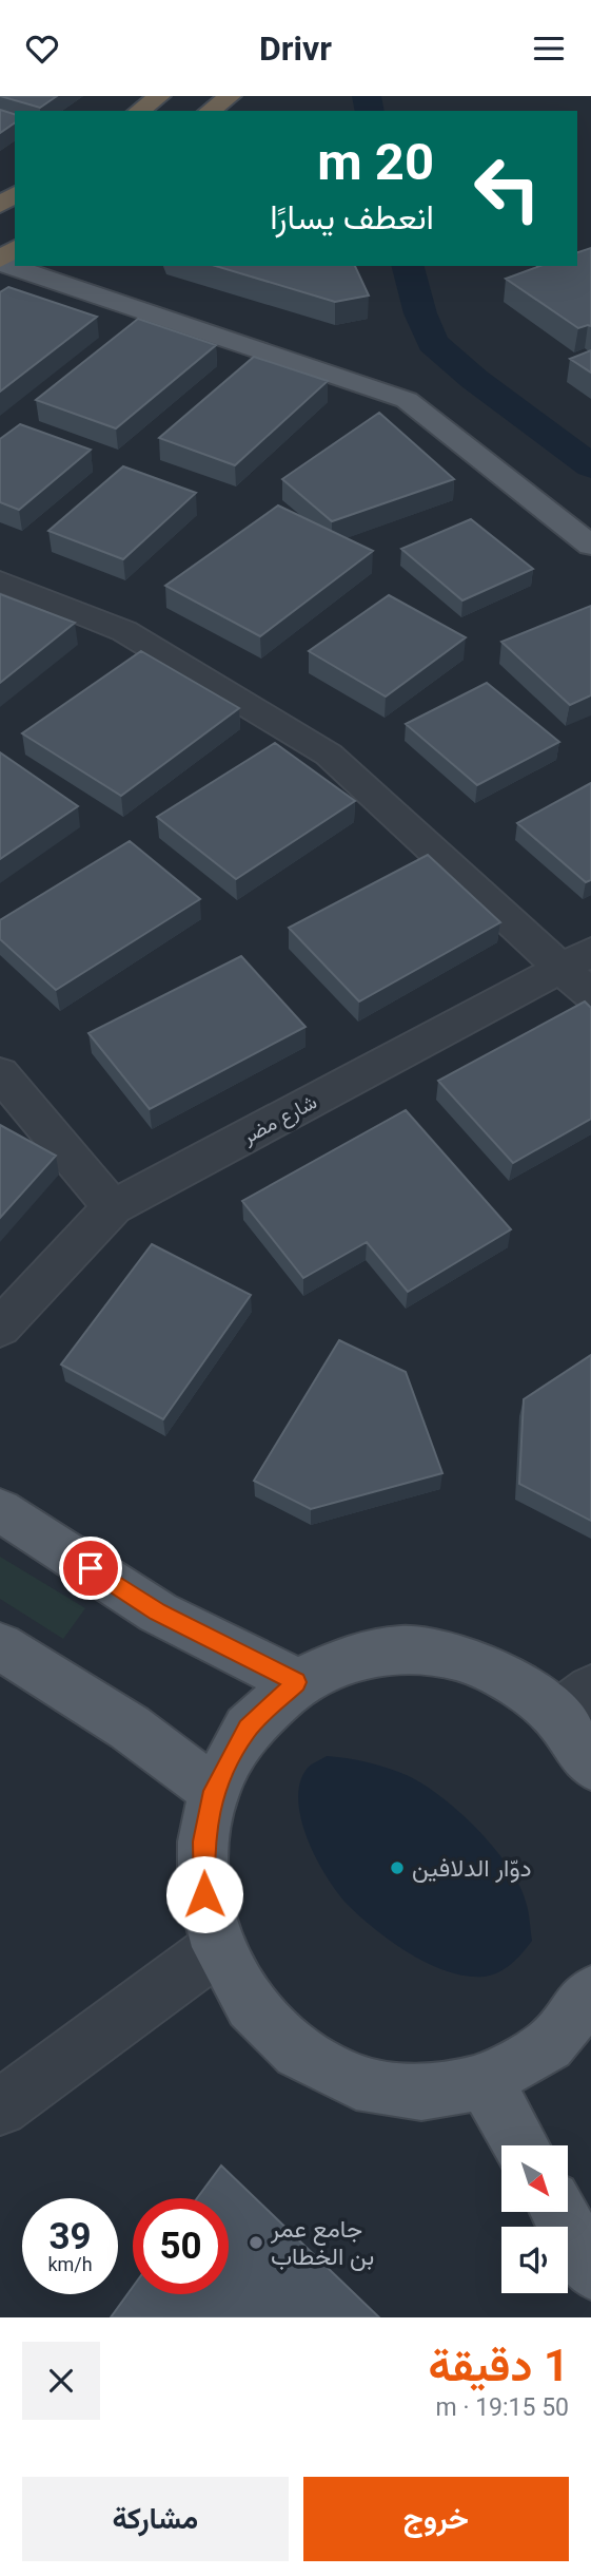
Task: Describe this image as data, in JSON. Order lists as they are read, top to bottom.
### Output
{
  "streets": {
    "street": ["شارع مضر"]
  },
  "places": ["دوّار الدلافين", "جامع عمر بن الخطاب"],
  "north": "bottom right",
  "page": {
    "header": "Drivr",
    "turn": ["20 m", "انعطف يسارًا"],
    "speed": "39 km/h",
    "limit": "50",
    "heading": ["1 دقيقة", "50 m · 19:15"],
    "buttons": ["خروج", "مشاركة"]
  }
}
